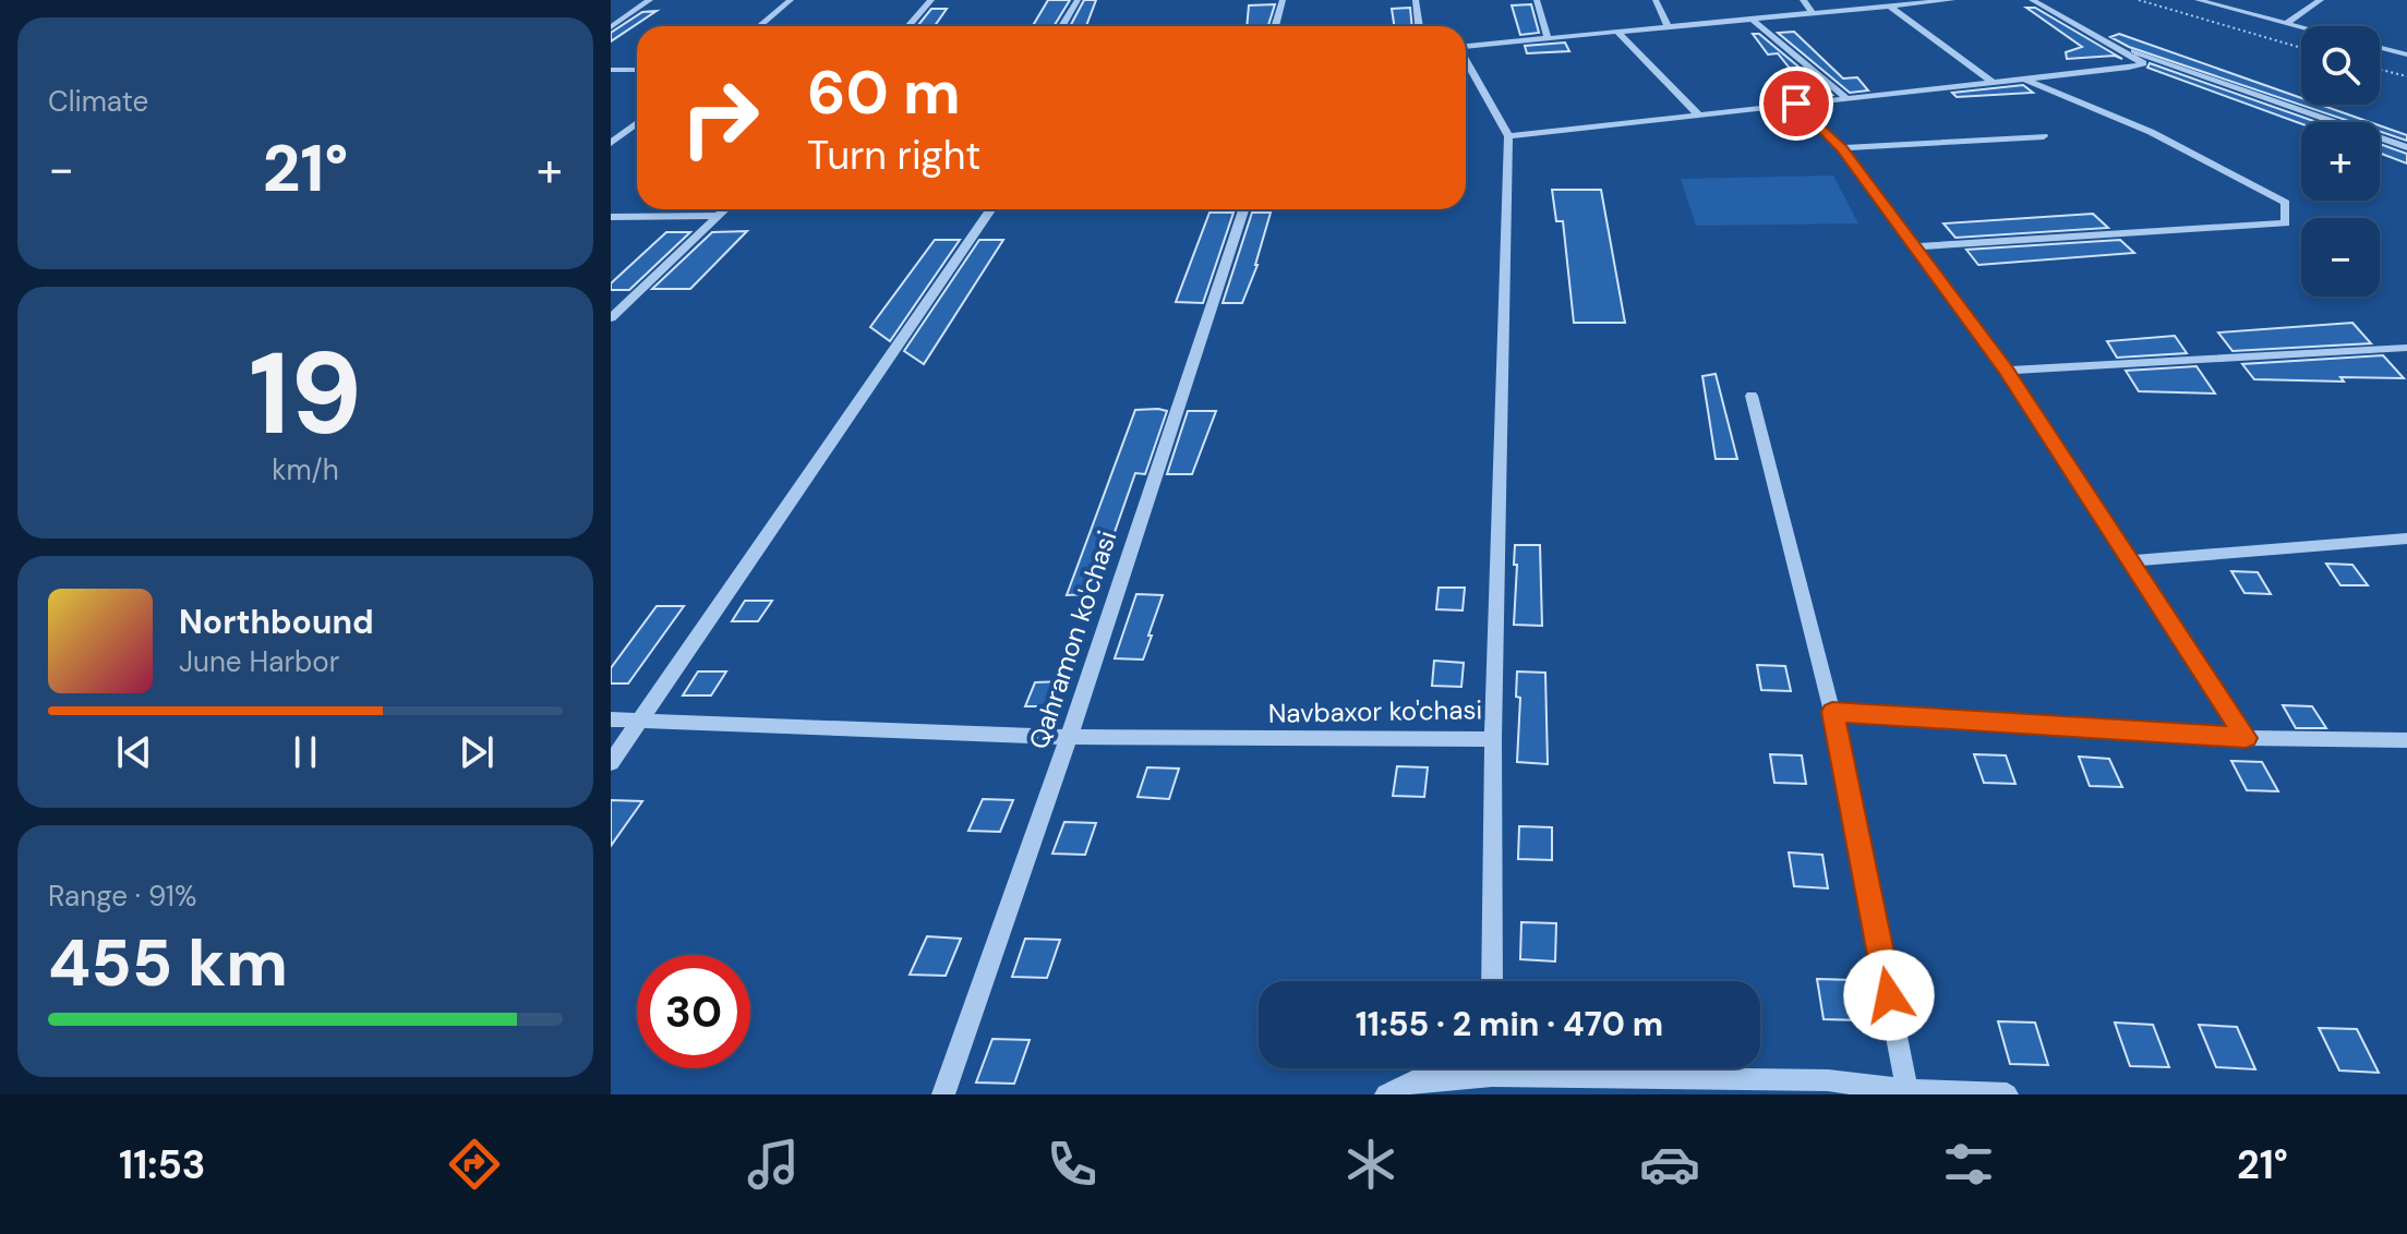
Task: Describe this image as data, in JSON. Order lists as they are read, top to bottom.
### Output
{
  "streets": {
    "street": ["Qahramon ko'chasi", "Navbaxor ko'chasi"]
  },
  "crossings": [
    ["Qahramon ko'chasi", "Navbaxor ko'chasi"]
  ],
  "page": {
    "tile": [
      "Climate",
      ["19", "km/h"],
      ["Range · 91%", "455 km"]
    ],
    "map_buttons": ["+", "−"],
    "turn": ["60 m", "Turn right"],
    "heat": ["−", "21°", "+"],
    "song": ["Northbound", "June Harbor"],
    "limit": "30",
    "trip": "11:55 · 2 min · 470 m",
    "tabs": ["11:53", "21°"]
  }
}
